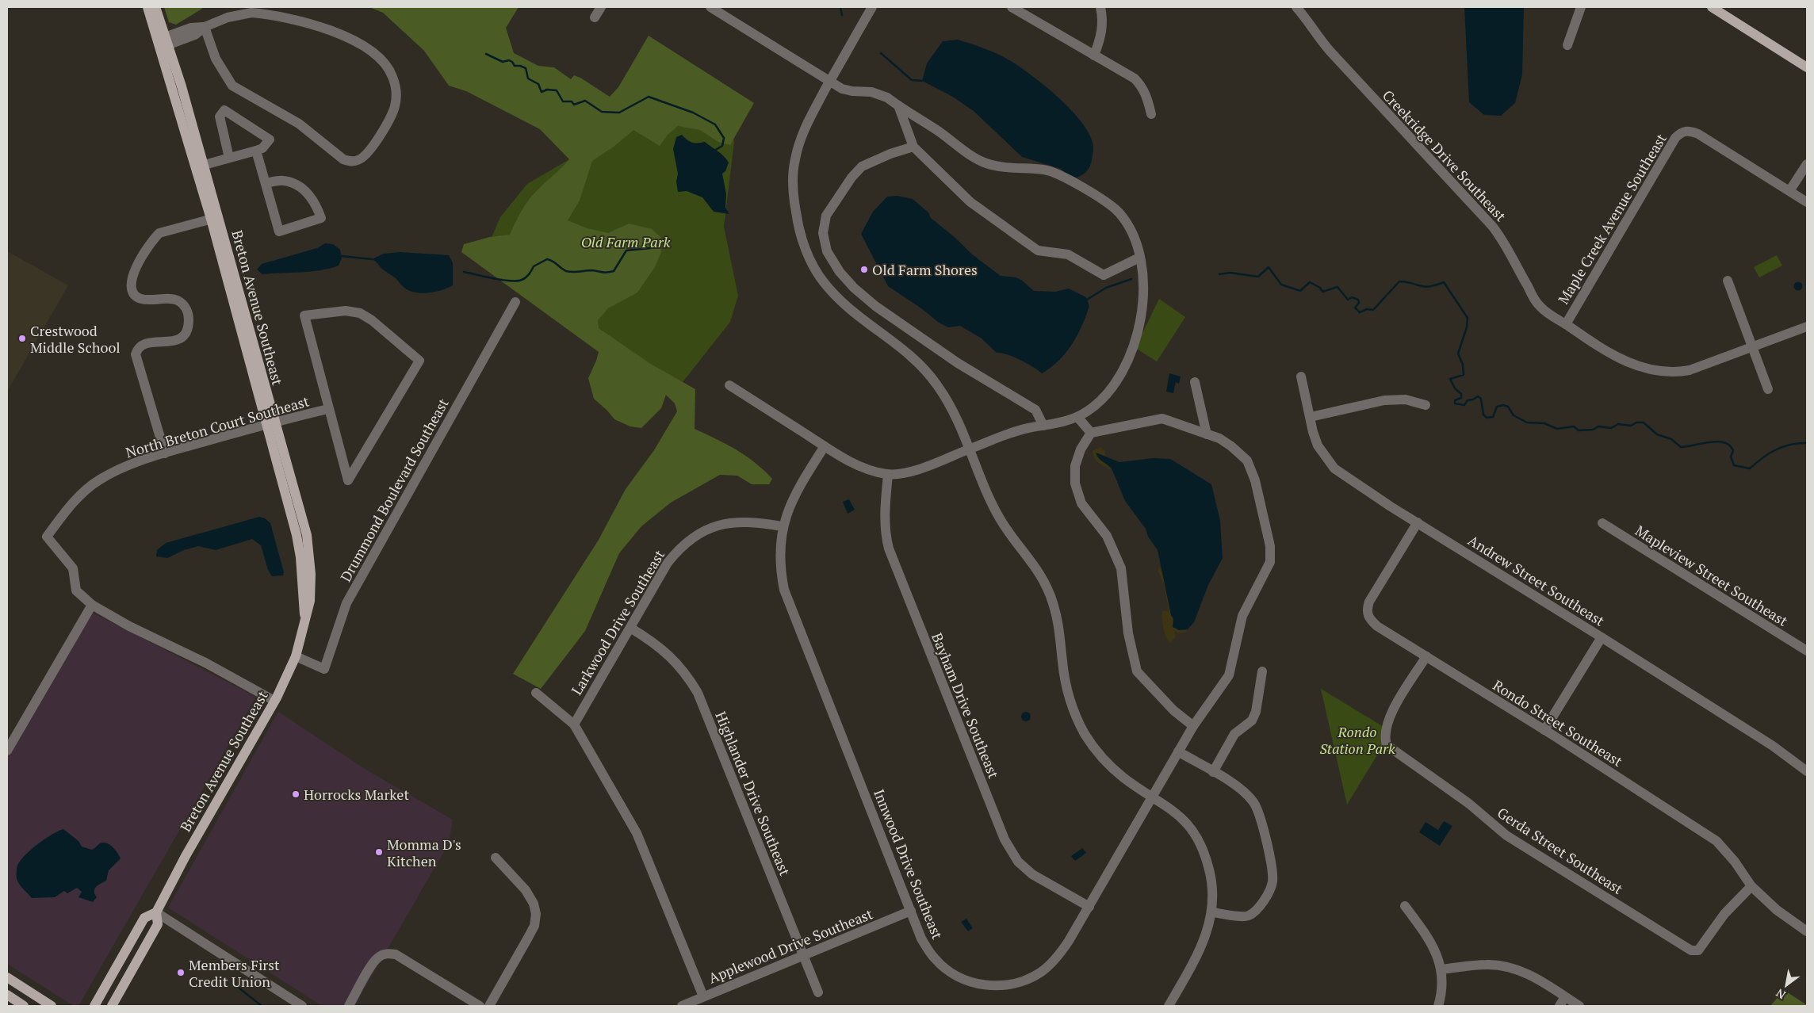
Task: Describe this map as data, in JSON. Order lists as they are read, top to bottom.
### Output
{
  "streets": {
    "main road": ["Breton Avenue Southeast"],
    "street": [
      "Creekridge Drive Southeast",
      "Maple Creek Avenue Southeast",
      "North Breton Court Southeast",
      "Drummond Boulevard Southeast",
      "Mapleview Street Southeast",
      "Andrew Street Southeast",
      "Larkwood Drive Southeast",
      "Bayham Drive Southeast",
      "Rondo Street Southeast",
      "Highlander Drive Southeast",
      "Gerda Street Southeast",
      "Innwood Drive Southeast",
      "Applewood Drive Southeast"
    ]
  },
  "crossings": [
    ["Creekridge Drive Southeast", "Maple Creek Avenue Southeast"],
    ["Breton Avenue Southeast", "North Breton Court Southeast"],
    ["Breton Avenue Southeast", "Drummond Boulevard Southeast"],
    ["Andrew Street Southeast", "Rondo Street Southeast"],
    ["Larkwood Drive Southeast", "Highlander Drive Southeast"],
    ["Larkwood Drive Southeast", "Innwood Drive Southeast"],
    ["Bayham Drive Southeast", "Innwood Drive Southeast"],
    ["Rondo Street Southeast", "Gerda Street Southeast"],
    ["Highlander Drive Southeast", "Applewood Drive Southeast"],
    ["Innwood Drive Southeast", "Applewood Drive Southeast"]
  ],
  "parks": ["Old Farm Park", "Rondo Station Park"],
  "places": [
    "Old Farm Shores",
    "Crestwood Middle School",
    "Horrocks Market",
    "Momma D's Kitchen",
    "Members First Credit Union"
  ],
  "north": "bottom left"
}
